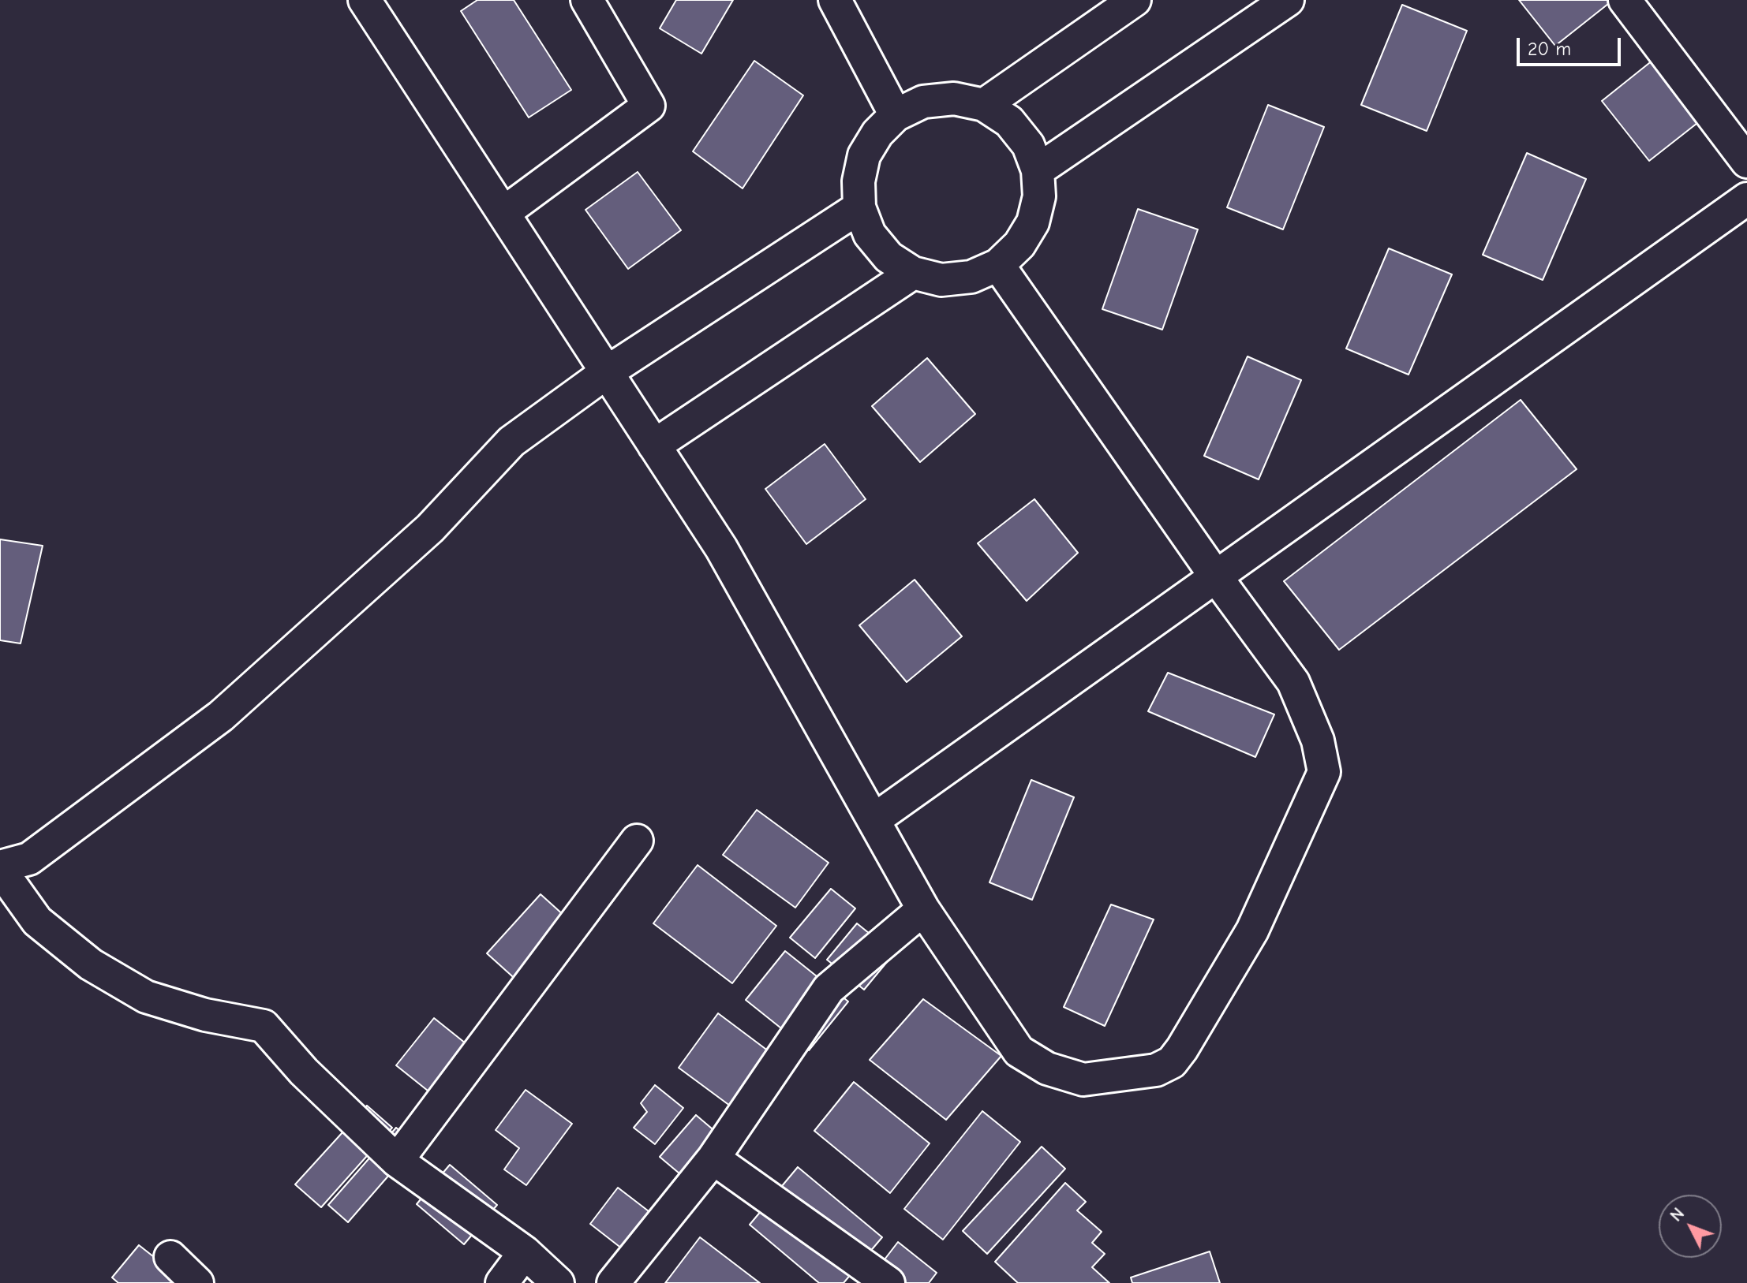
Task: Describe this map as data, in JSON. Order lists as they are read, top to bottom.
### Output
{
  "scale_bar": "20 m",
  "north": "top left"
}
